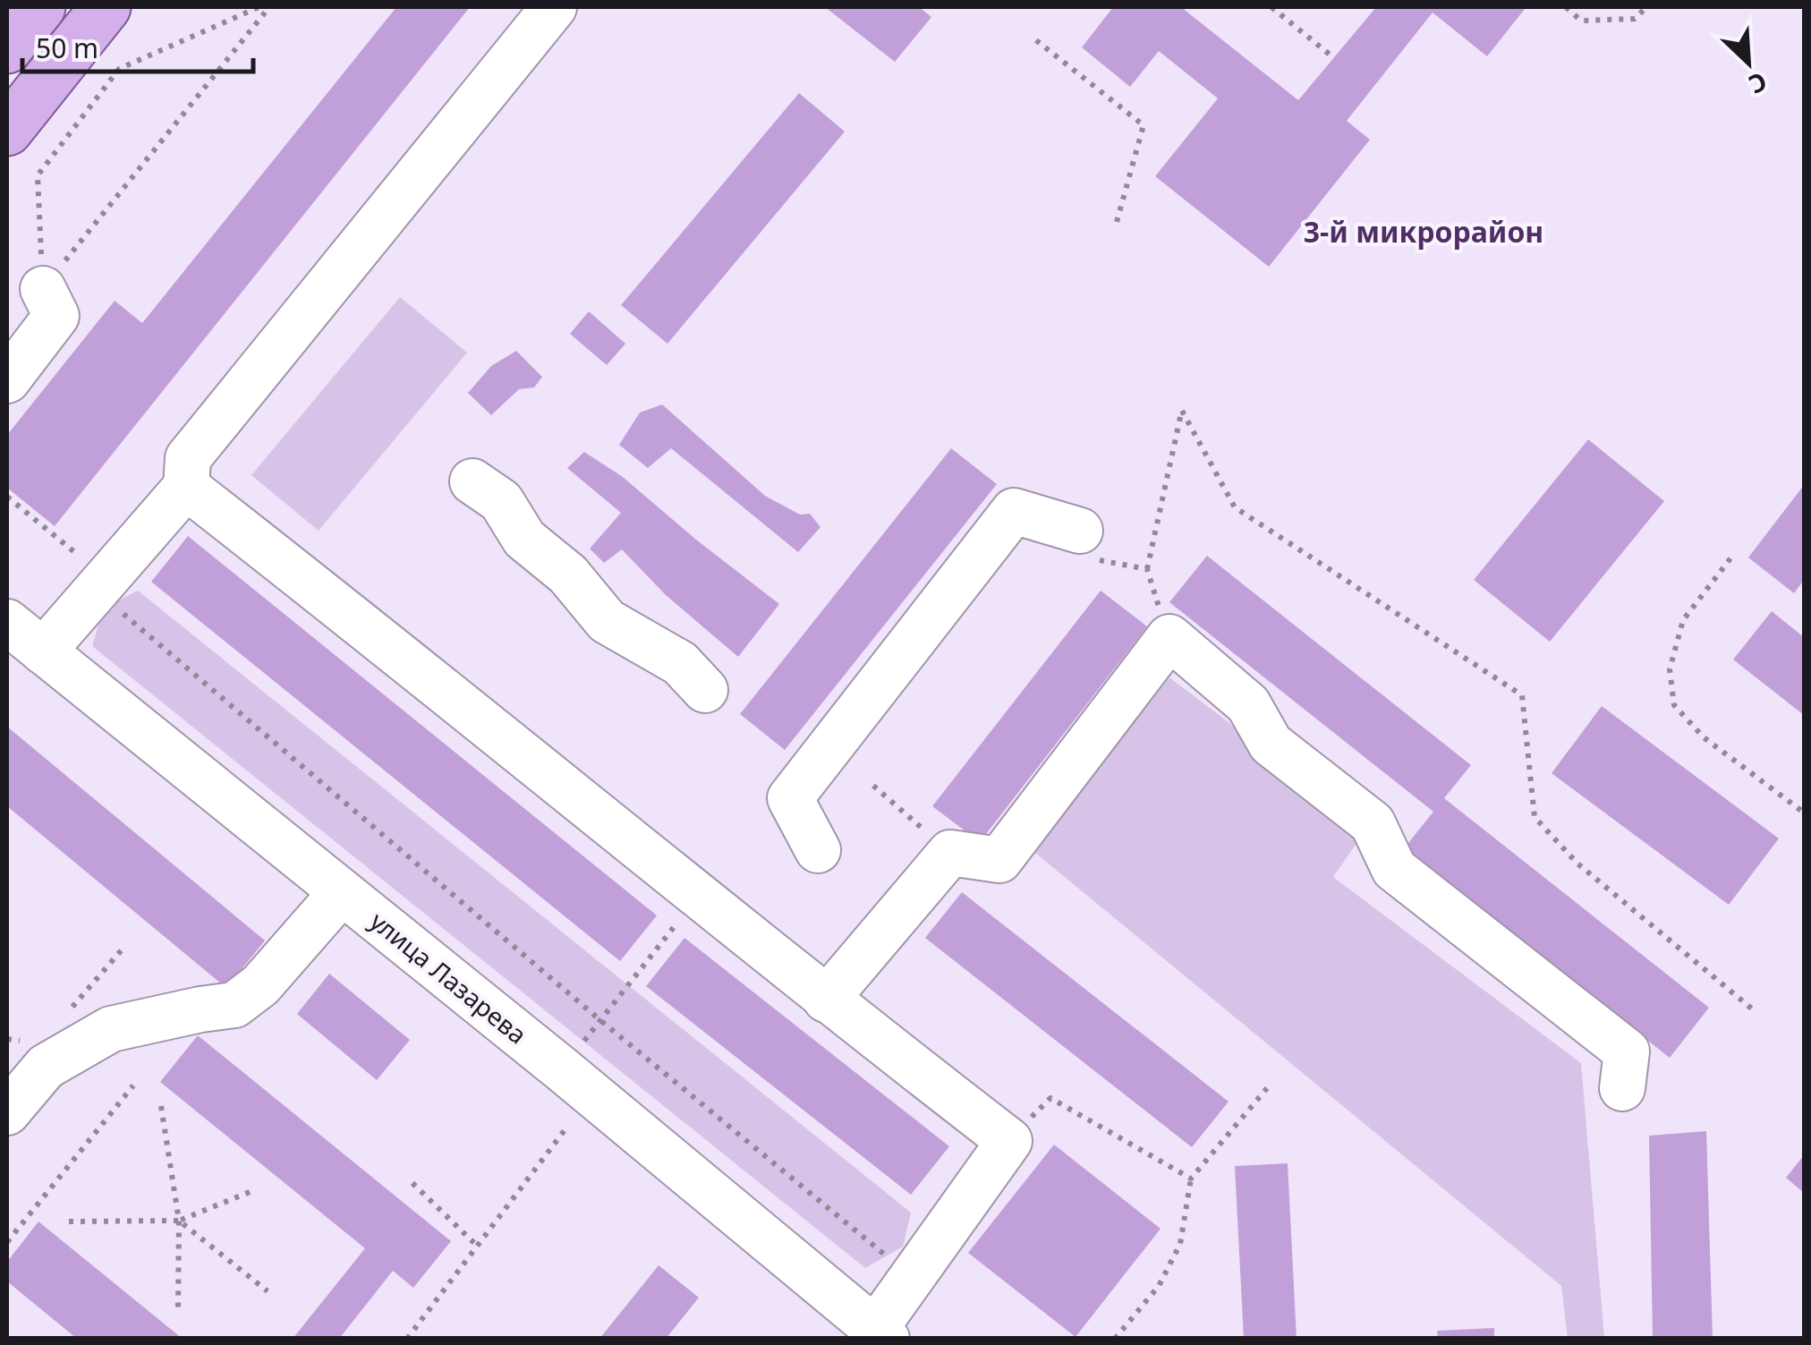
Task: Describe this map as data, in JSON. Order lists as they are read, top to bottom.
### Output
{
  "streets": {
    "street": ["улица Лазарева"]
  },
  "districts": ["3-й микрорайон"],
  "scale_bar": "50 m",
  "north": "bottom right"
}
